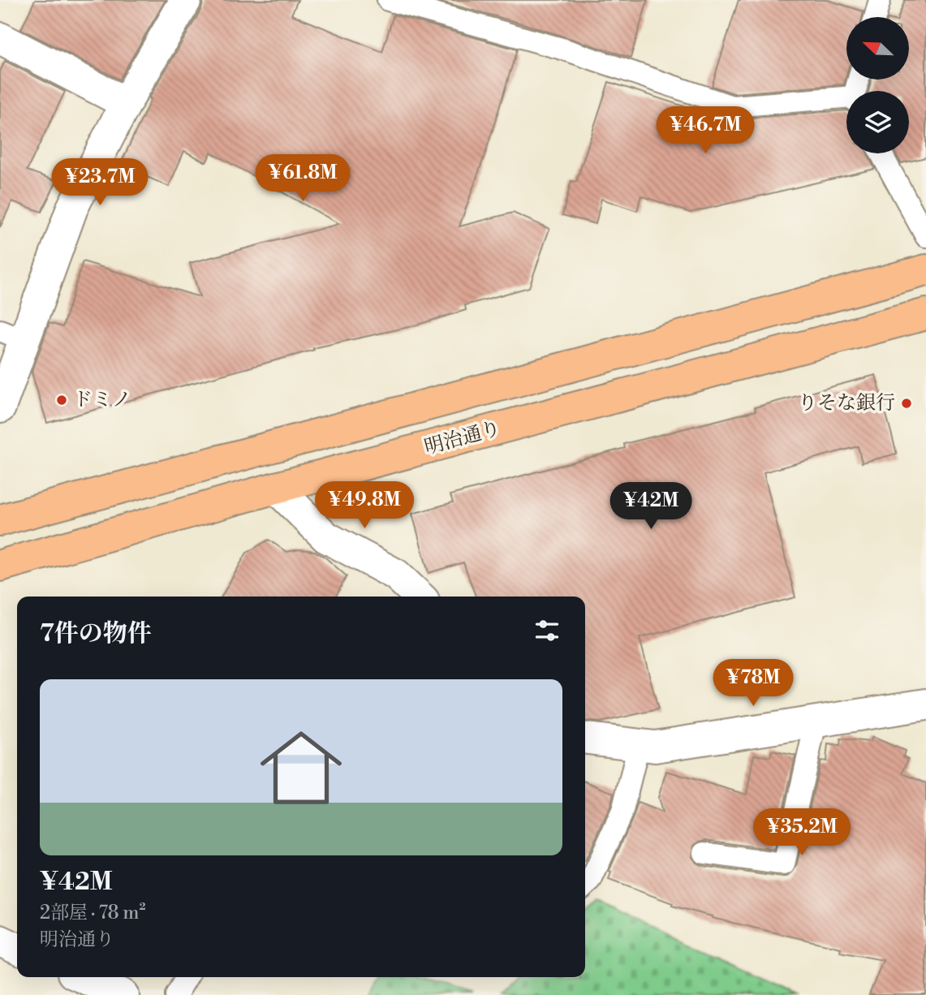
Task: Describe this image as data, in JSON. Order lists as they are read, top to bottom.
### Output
{
  "streets": {
    "main road": ["明治通り"]
  },
  "places": ["ドミノ", "りそな銀行"],
  "north": "top left",
  "page": {
    "price": [
      "¥46.7M",
      "¥61.8M",
      "¥23.7M",
      "¥49.8M",
      "¥42M",
      "¥78M",
      "¥35.2M"
    ],
    "heading": "7件の物件",
    "list": [
      {
        "name": "¥42M",
        "note": "2部屋 · 78 m² · 明治通り"
      }
    ]
  }
}
